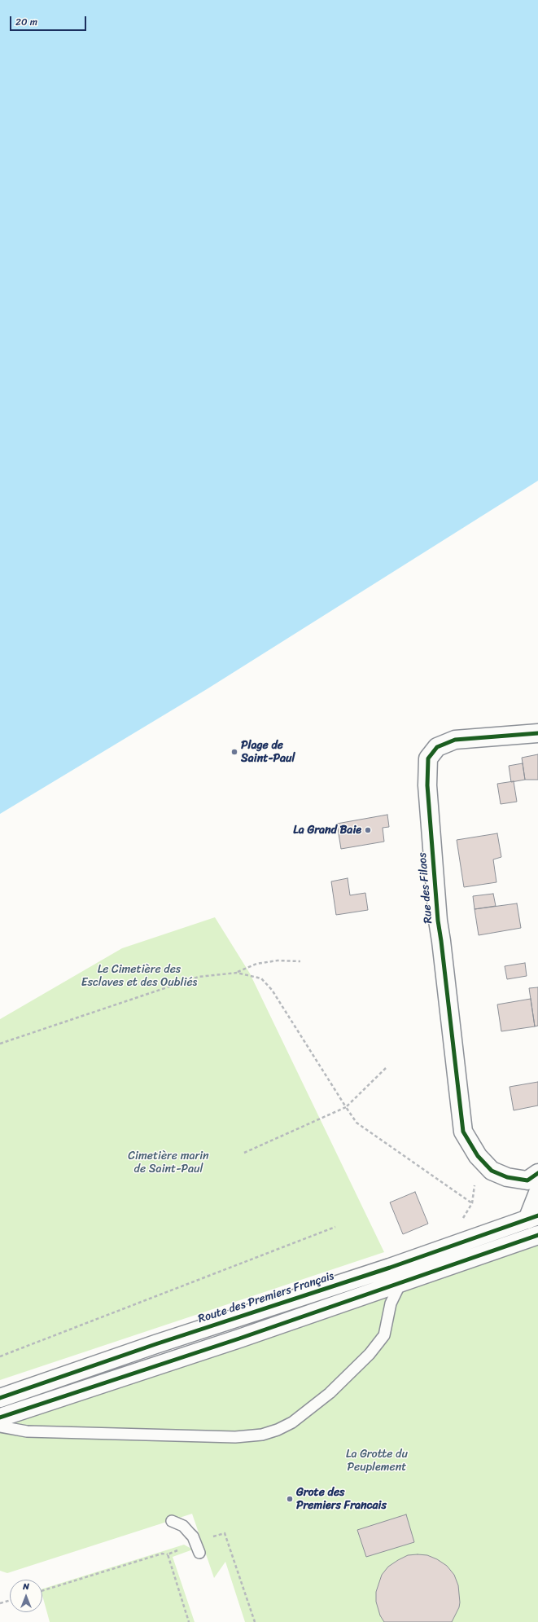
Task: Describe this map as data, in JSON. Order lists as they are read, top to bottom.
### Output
{
  "streets": {
    "main road": ["Rue des Filaos", "Route des Premiers Français"]
  },
  "parks": ["Le Cimetière des Esclaves et des Oubliés", "Cimetière marin de Saint-Paul", "La Grotte du Peuplement"],
  "places": ["Plage de Saint-Paul", "La Grand Baie", "Grote des Premiers Francais"],
  "scale_bar": "20 m",
  "north": "top"
}
